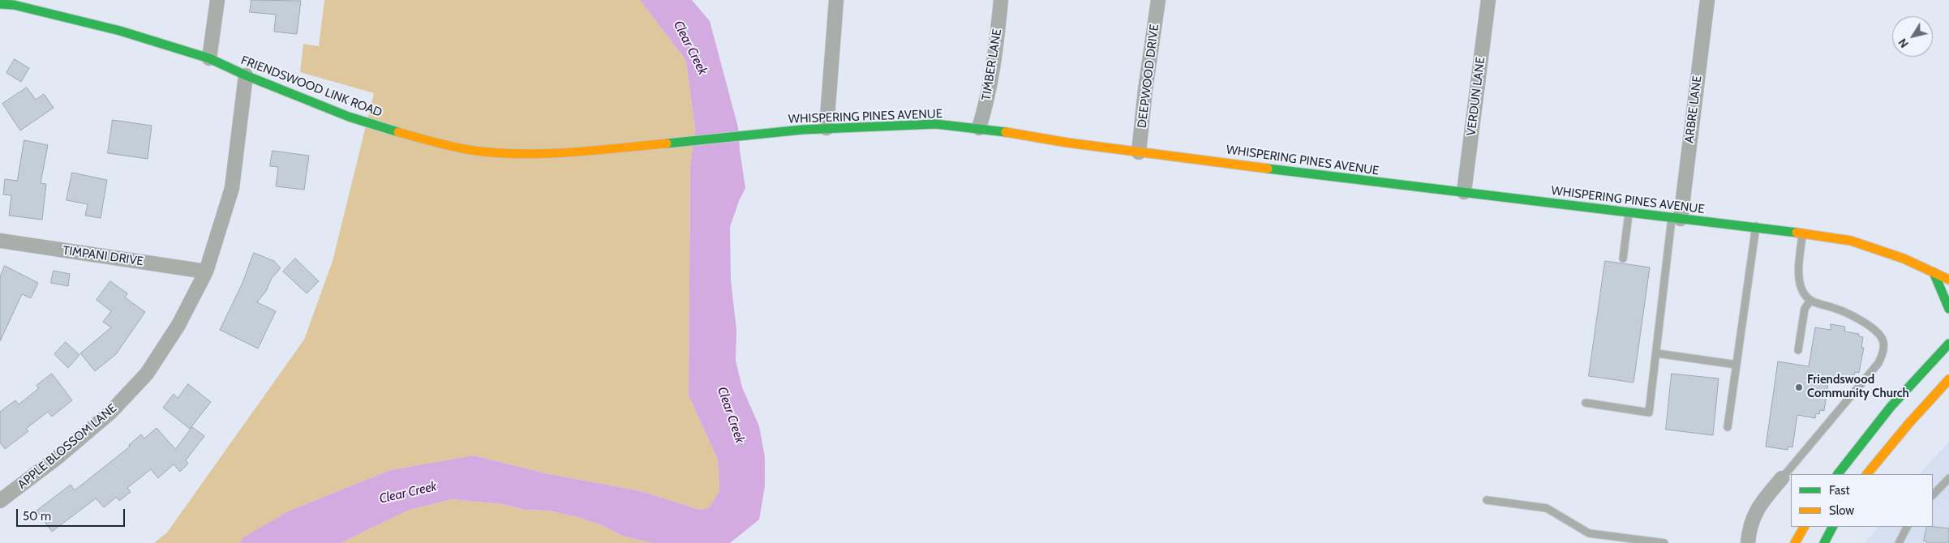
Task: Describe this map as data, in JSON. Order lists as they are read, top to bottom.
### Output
{
  "streets": {
    "main road": ["FRIENDSWOOD LINK ROAD", "WHISPERING PINES AVENUE"],
    "street": [
      "TIMBER LANE",
      "DEEPWOOD DRIVE",
      "VERDUN LANE",
      "ARBRE LANE",
      "TIMPANI DRIVE",
      "APPLE BLOSSOM LANE"
    ]
  },
  "crossings": [
    ["TIMBER LANE", "WHISPERING PINES AVENUE"],
    ["DEEPWOOD DRIVE", "WHISPERING PINES AVENUE"],
    ["FRIENDSWOOD LINK ROAD", "WHISPERING PINES AVENUE"],
    ["FRIENDSWOOD LINK ROAD", "APPLE BLOSSOM LANE"],
    ["VERDUN LANE", "WHISPERING PINES AVENUE"],
    ["ARBRE LANE", "WHISPERING PINES AVENUE"],
    ["TIMPANI DRIVE", "APPLE BLOSSOM LANE"]
  ],
  "water": ["Clear Creek"],
  "places": ["Friendswood Community Church"],
  "legend": ["Fast", "Slow"],
  "scale_bar": "50 m",
  "north": "bottom left"
}
